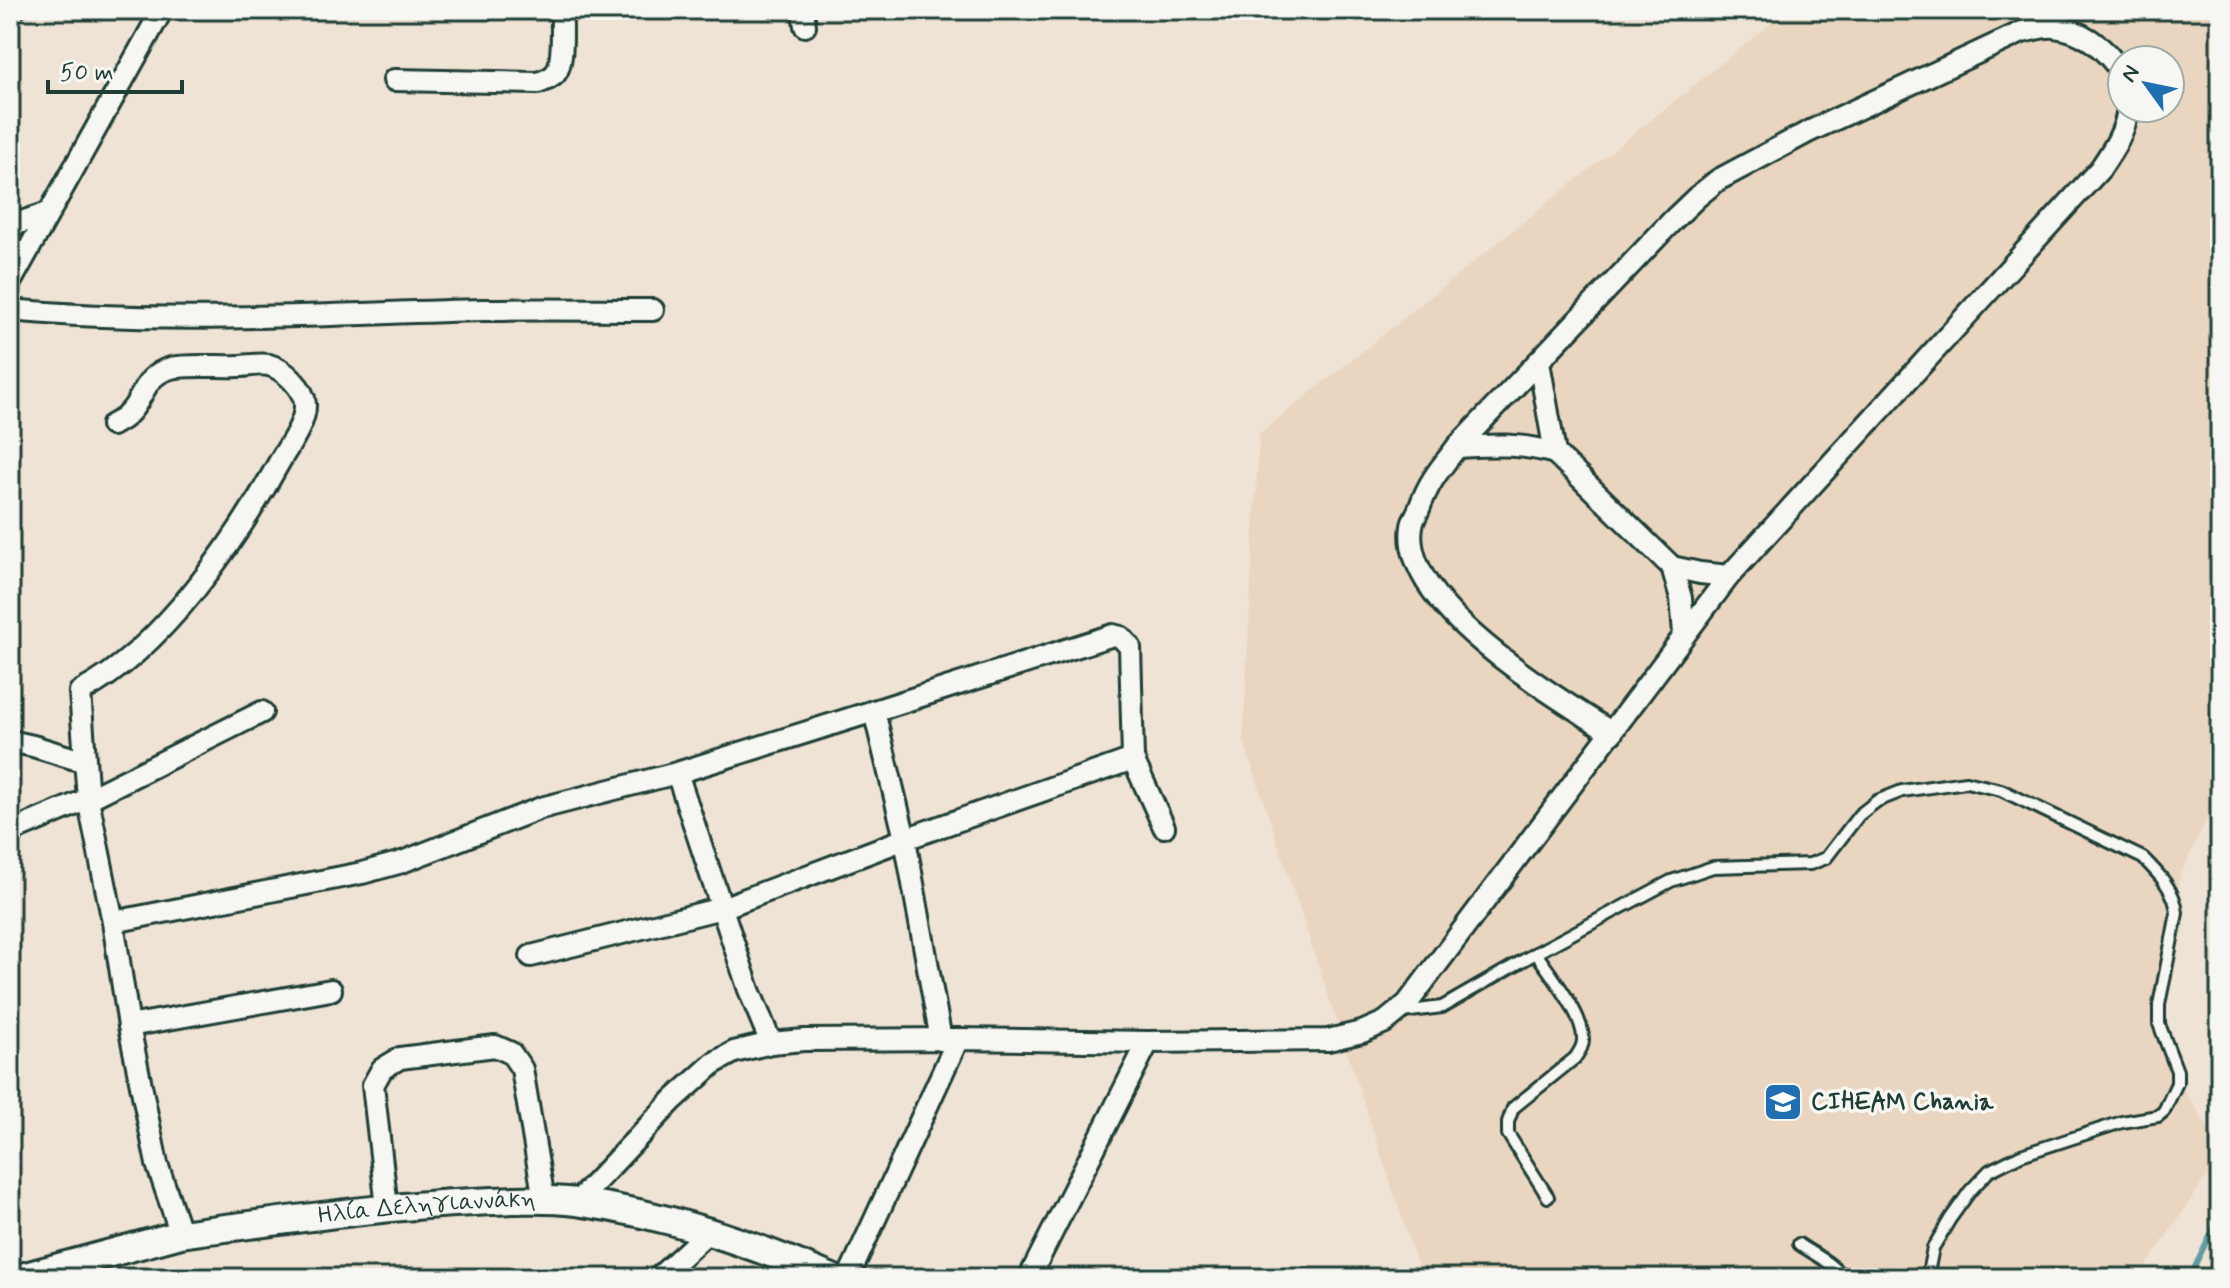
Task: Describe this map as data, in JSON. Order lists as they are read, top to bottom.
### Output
{
  "streets": {
    "street": ["Ηλία Δεληγιαννάκη"]
  },
  "places": {
    "school or university": ["CIHEAM Chania"]
  },
  "scale_bar": "50 m",
  "north": "top left"
}
